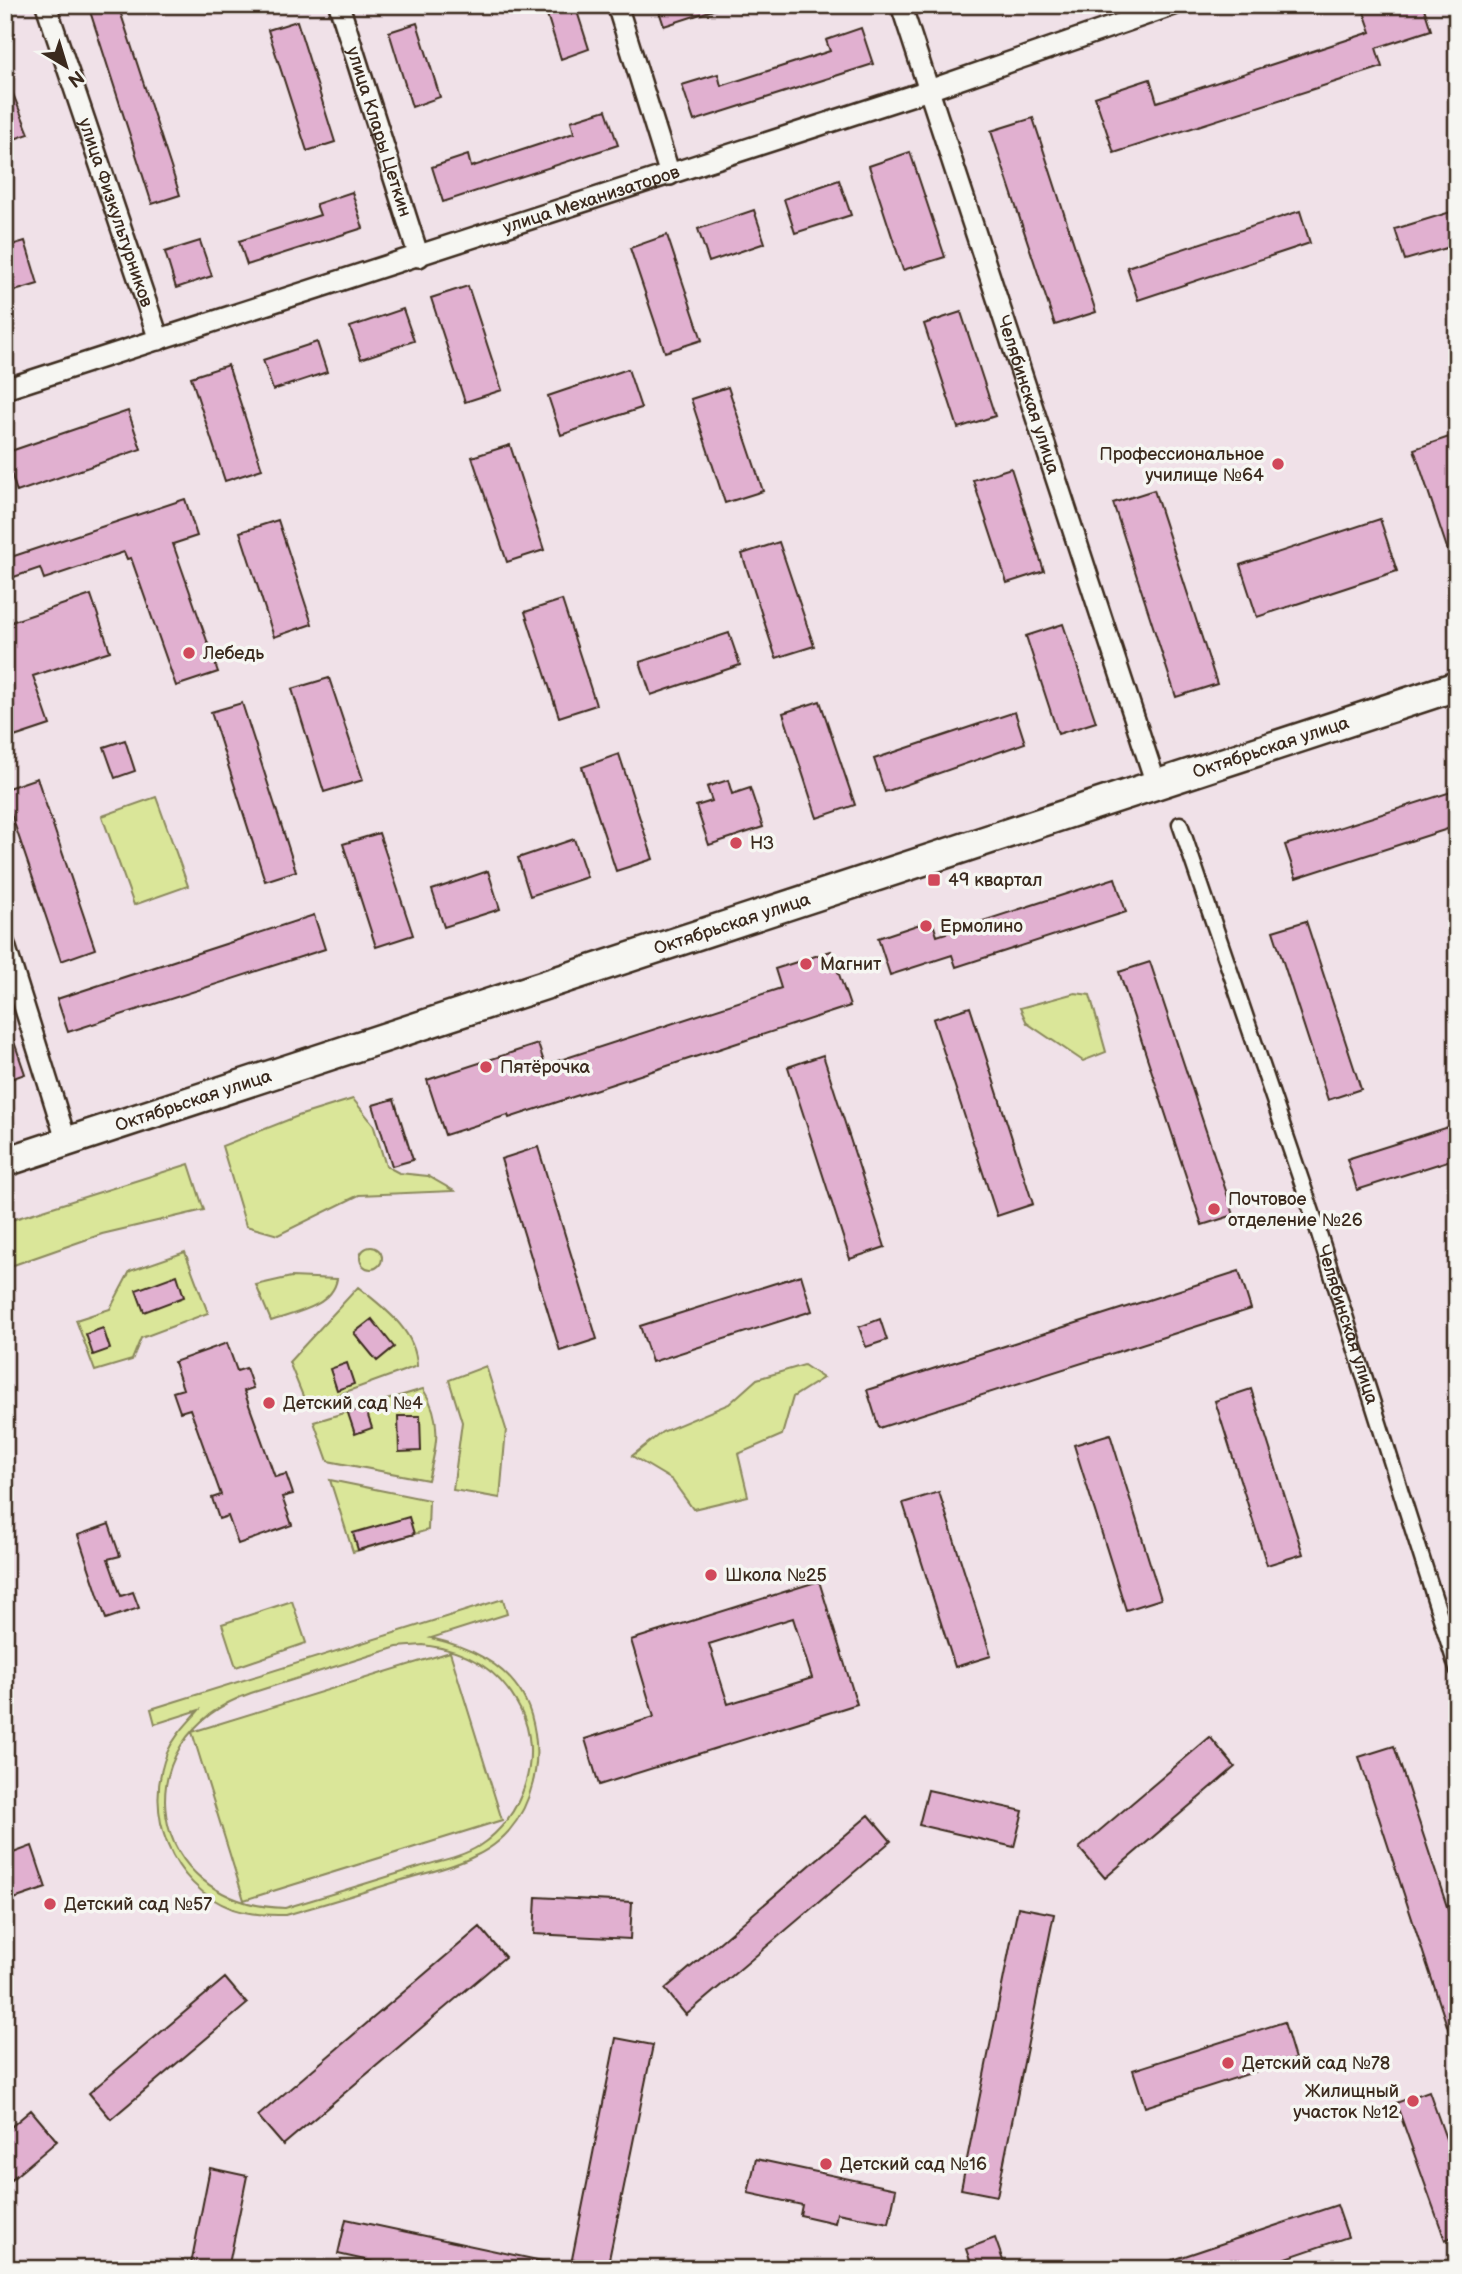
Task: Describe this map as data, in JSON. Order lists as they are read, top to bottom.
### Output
{
  "streets": {
    "main road": ["Октябрьская улица"],
    "street": [
      "улица Клары Цеткин",
      "улица Механизаторов",
      "улица Физкультурников",
      "Челябинская улица"
    ]
  },
  "crossings": [
    ["улица Клары Цеткин", "улица Механизаторов"],
    ["улица Механизаторов", "улица Физкультурников"],
    ["улица Механизаторов", "Челябинская улица"],
    ["Челябинская улица", "Октябрьская улица"]
  ],
  "places": {
    "other": [
      "Профессиональное училище №64",
      "Лебедь",
      "НЗ",
      "Ермолино",
      "Магнит",
      "Пятёрочка",
      "Почтовое отделение №26",
      "Детский сад №4",
      "Школа №25",
      "Детский сад №57",
      "Детский сад №78",
      "Жилищный участок №12",
      "Детский сад №16"
    ],
    "transit": ["49 квартал"]
  },
  "north": "bottom right"
}
